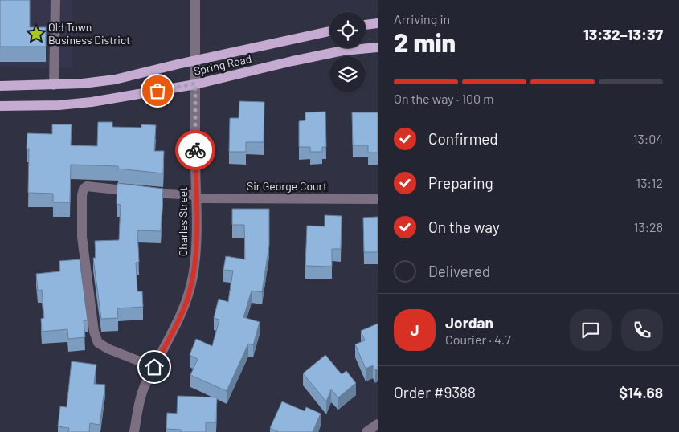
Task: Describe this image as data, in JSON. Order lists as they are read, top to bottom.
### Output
{
  "streets": {
    "main road": ["Spring Road"],
    "street": ["Sir George Court", "Charles Street"]
  },
  "crossings": [
    ["Spring Road", "Charles Street"],
    ["Sir George Court", "Charles Street"]
  ],
  "places": {
    "place": ["Old Town Business District"]
  },
  "page": {
    "heading": ["2 min", "Arriving in", "13:32–13:37"],
    "panel": [
      "Jordan",
      "Courier · 4.7",
      "Order #9388",
      "$14.68"
    ],
    "bar": "On the way · 100 m",
    "list": [
      ["Confirmed", "13:04"],
      ["Preparing", "13:12"],
      ["On the way", "13:28"],
      "Delivered"
    ],
    "round": "J"
  }
}
